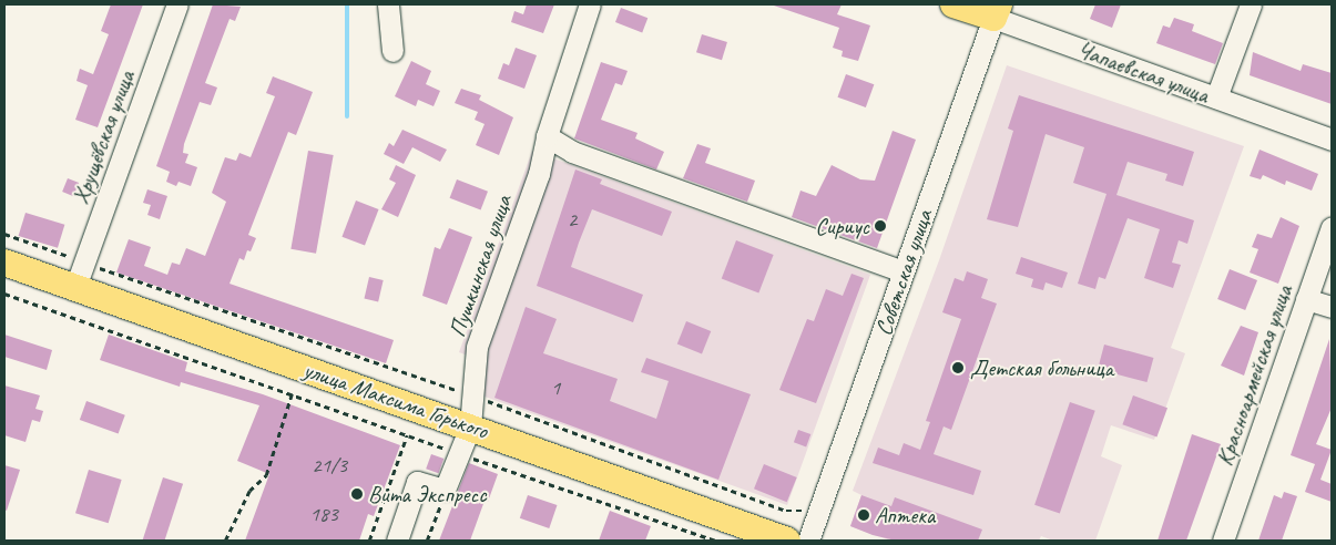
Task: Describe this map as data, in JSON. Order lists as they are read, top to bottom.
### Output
{
  "streets": {
    "main road": ["Чапаевская улица", "улица Максима Горького"],
    "street": [
      "Хрущёвская улица",
      "Пушкинская улица",
      "Советская улица",
      "Красноармейская улица"
    ]
  },
  "crossings": [
    ["Чапаевская улица", "Советская улица"],
    ["Хрущёвская улица", "улица Максима Горького"],
    ["Пушкинская улица", "улица Максима Горького"]
  ],
  "places": [
    "Сириус",
    "Детская больница",
    "Вита Экспресс",
    "Аптека"
  ],
  "house_numbers": [
    "2",
    "1",
    "21/3",
    "183"
  ]
}
